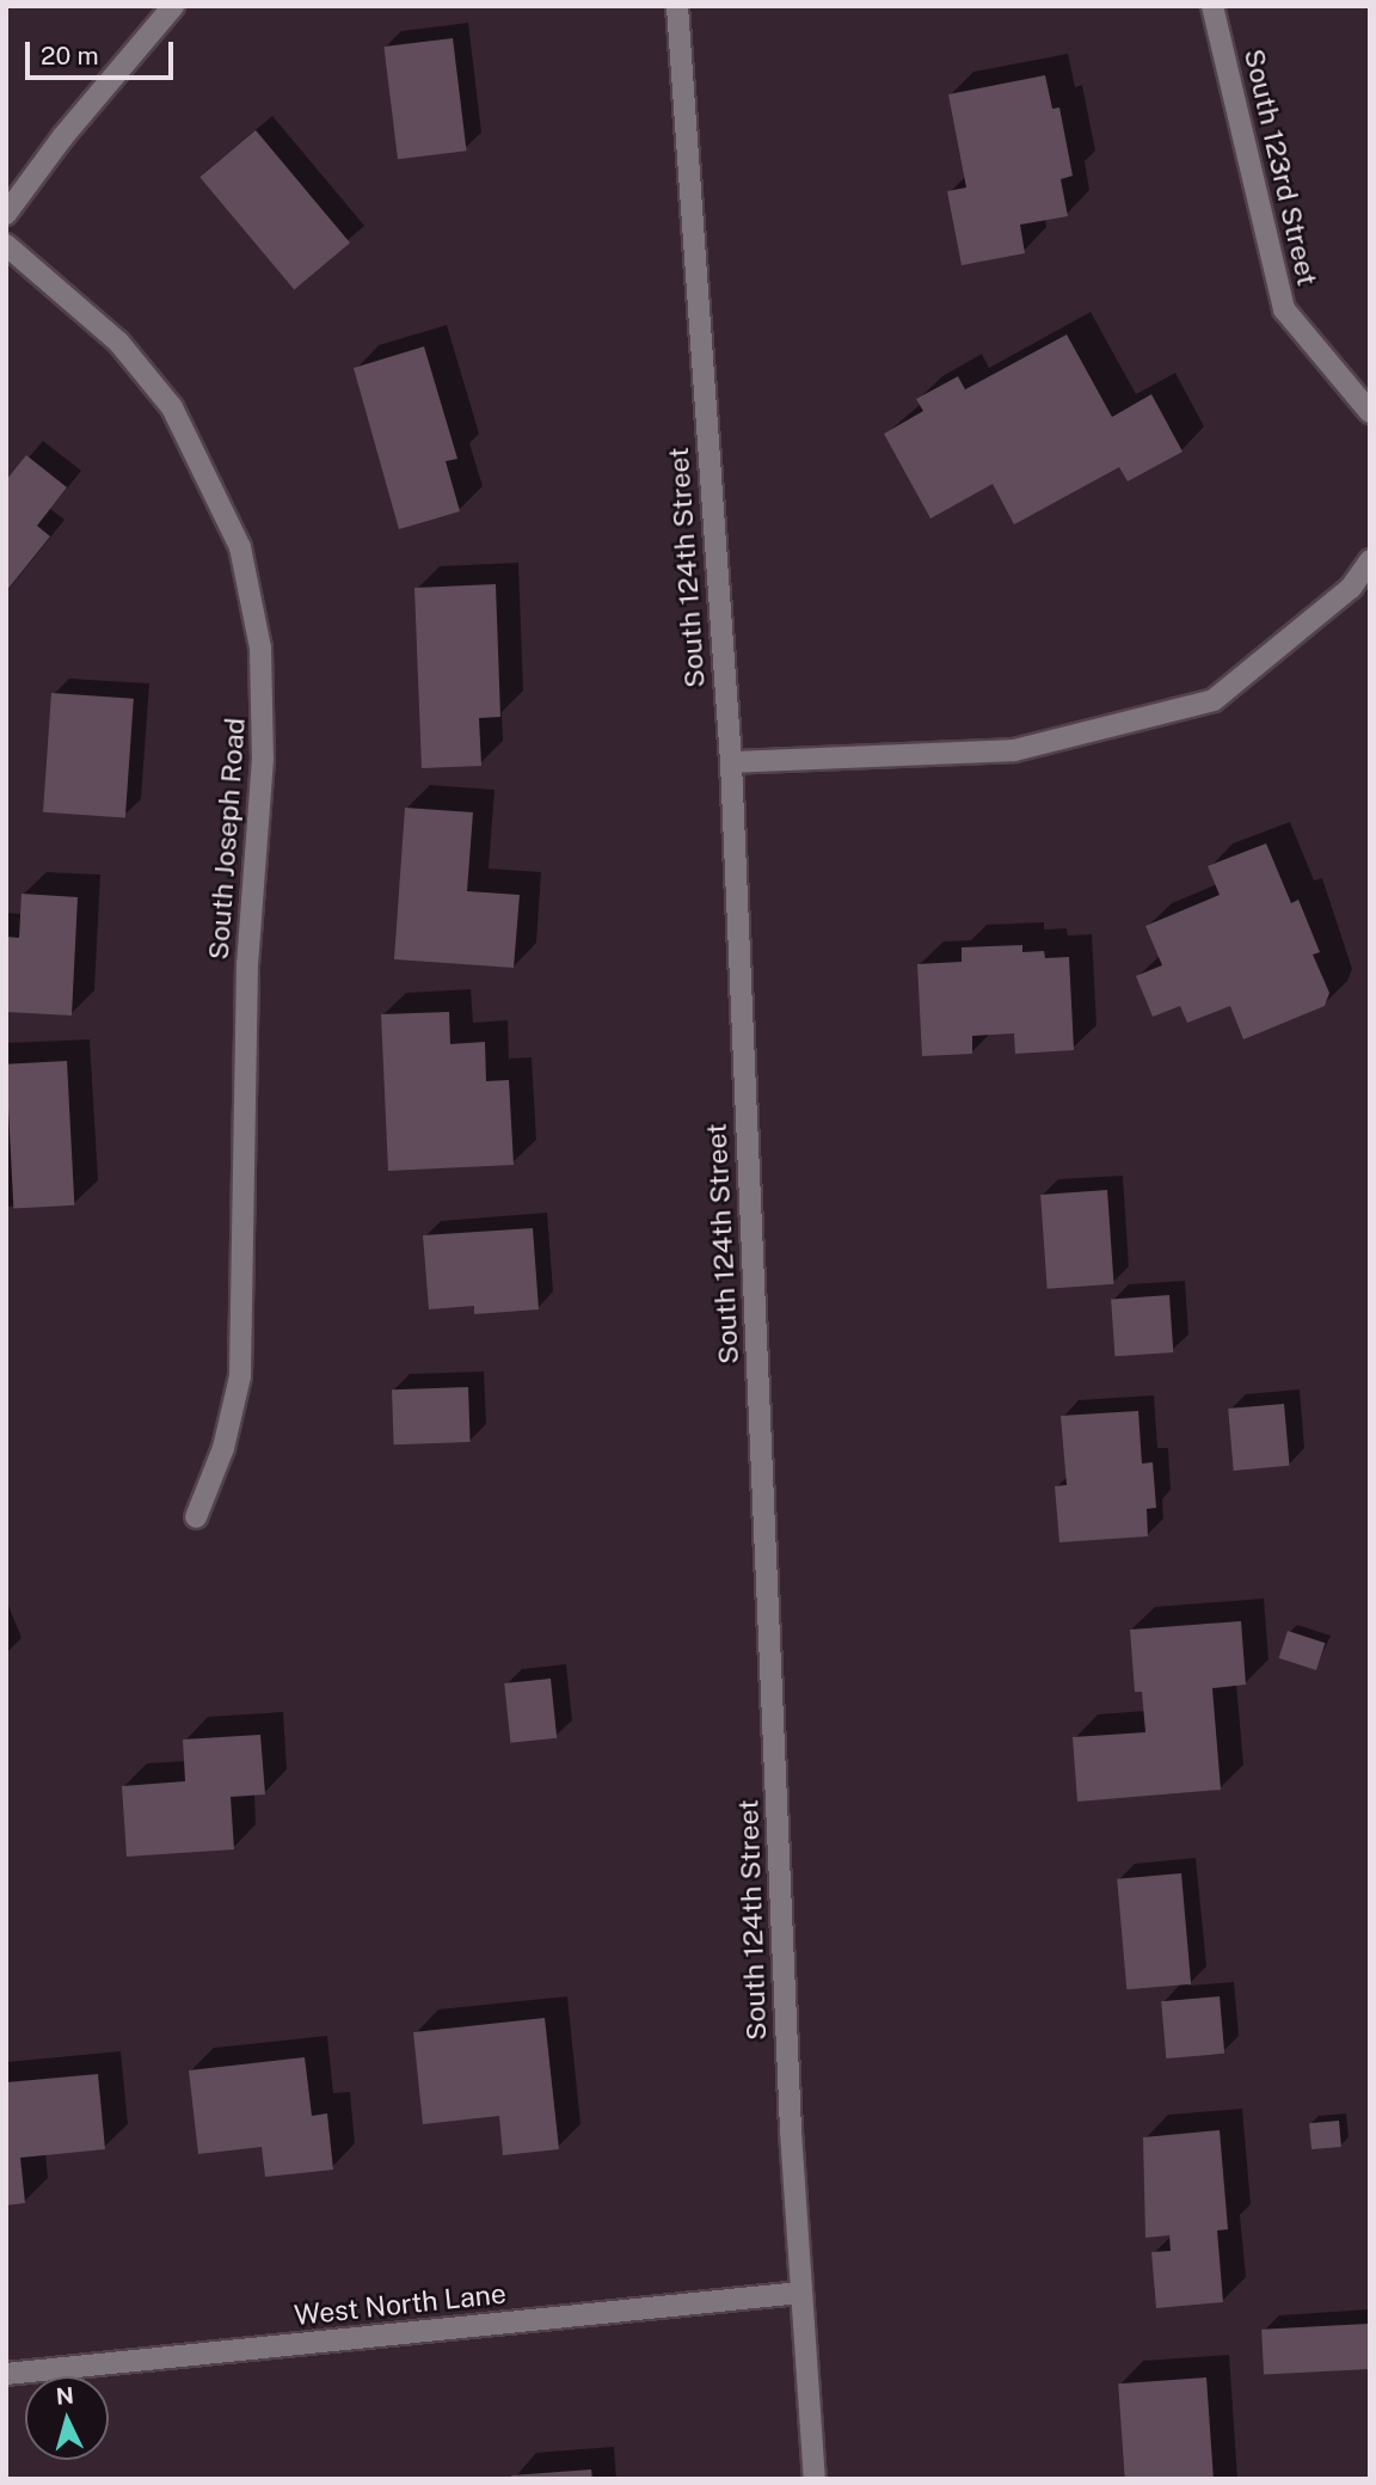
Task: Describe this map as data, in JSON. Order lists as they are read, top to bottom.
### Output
{
  "streets": {
    "street": [
      "South 123rd Street",
      "South 124th Street",
      "South Joseph Road",
      "West North Lane"
    ]
  },
  "crossings": [
    ["South 124th Street", "West North Lane"]
  ],
  "scale_bar": "20 m",
  "north": "top"
}
